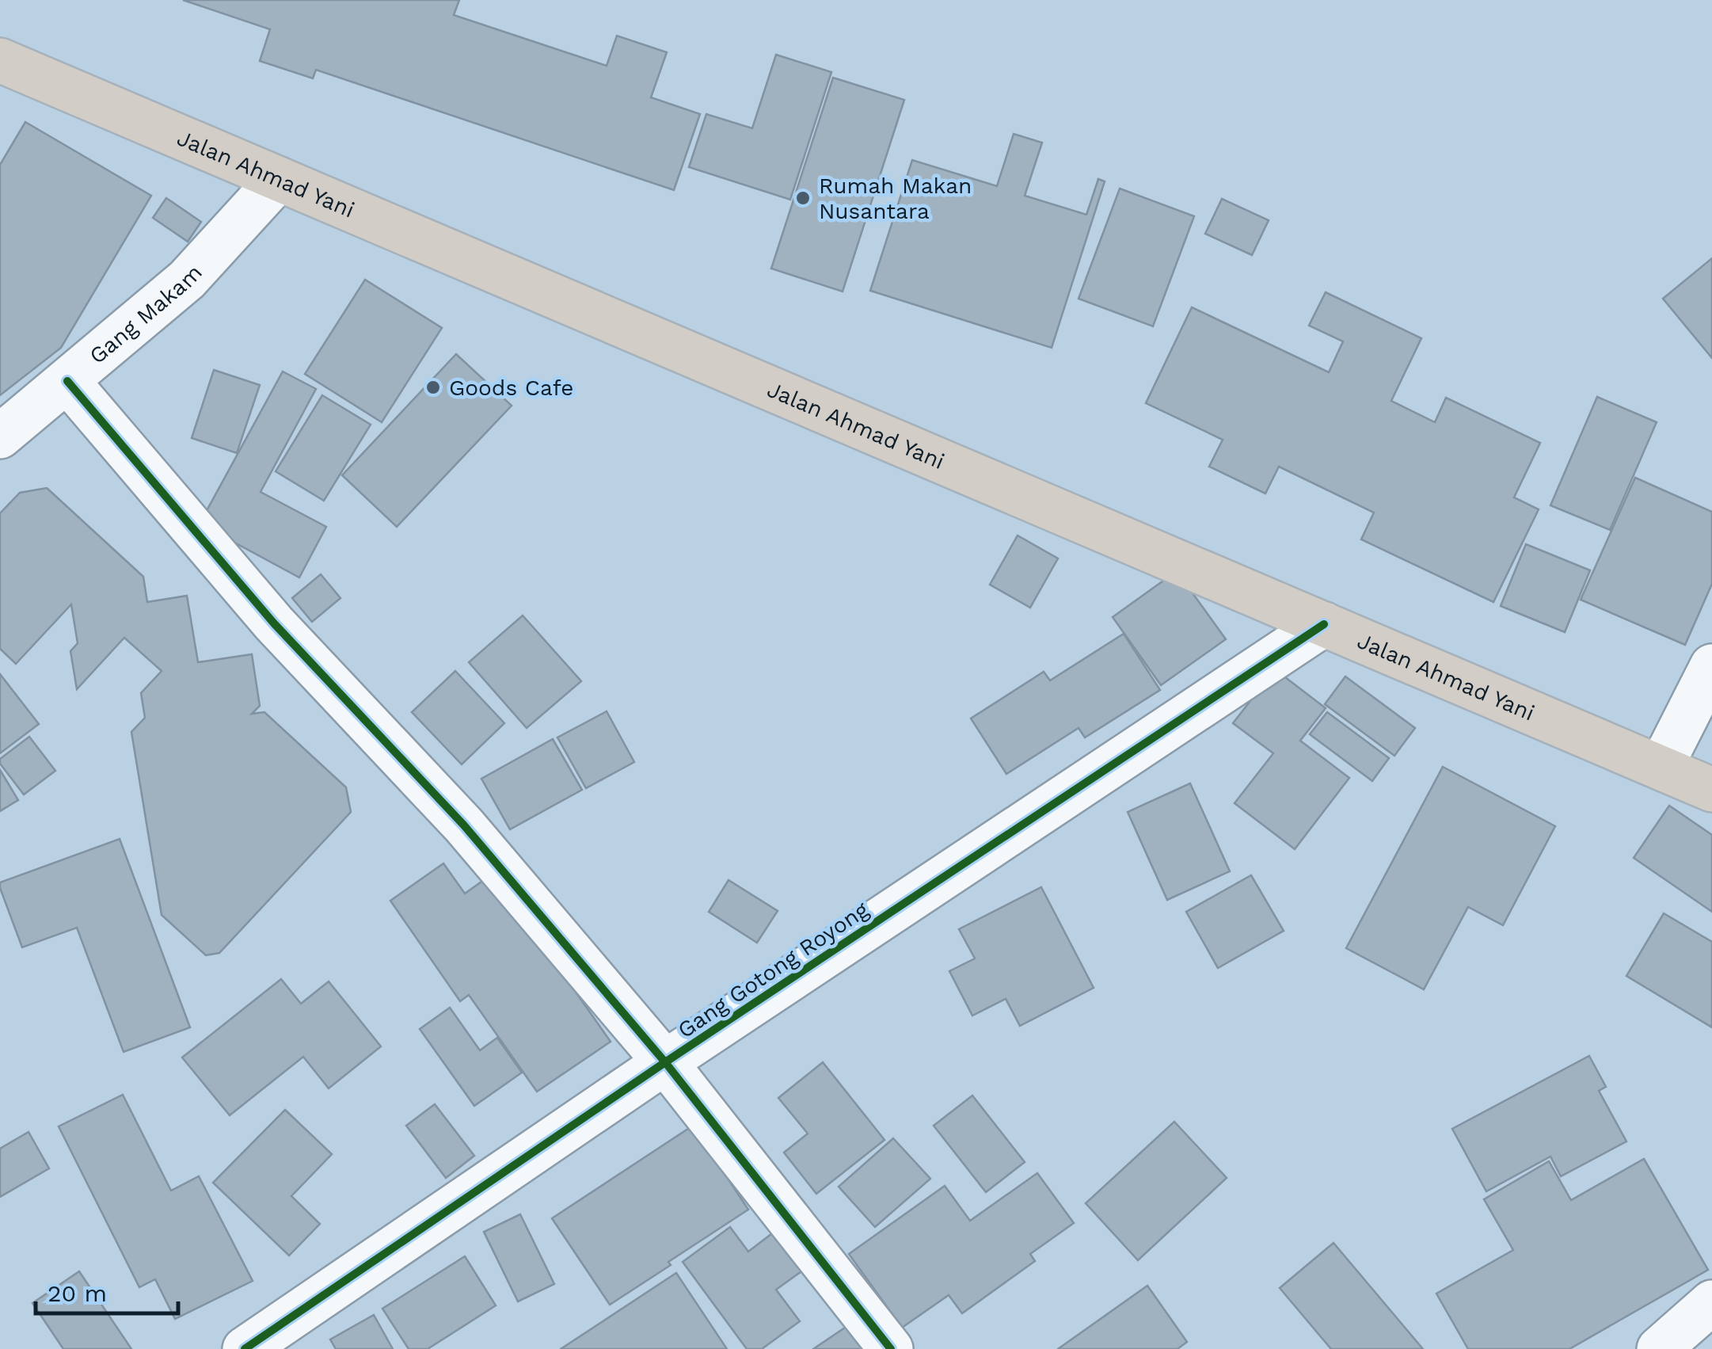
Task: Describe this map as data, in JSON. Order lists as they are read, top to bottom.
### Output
{
  "streets": {
    "highway": ["Jalan Ahmad Yani"],
    "street": ["Gang Makam", "Gang Gotong Royong"]
  },
  "crossings": [
    ["Jalan Ahmad Yani", "Gang Makam"],
    ["Jalan Ahmad Yani", "Gang Gotong Royong"]
  ],
  "places": ["Rumah Makan Nusantara", "Goods Cafe"],
  "scale_bar": "20 m"
}
